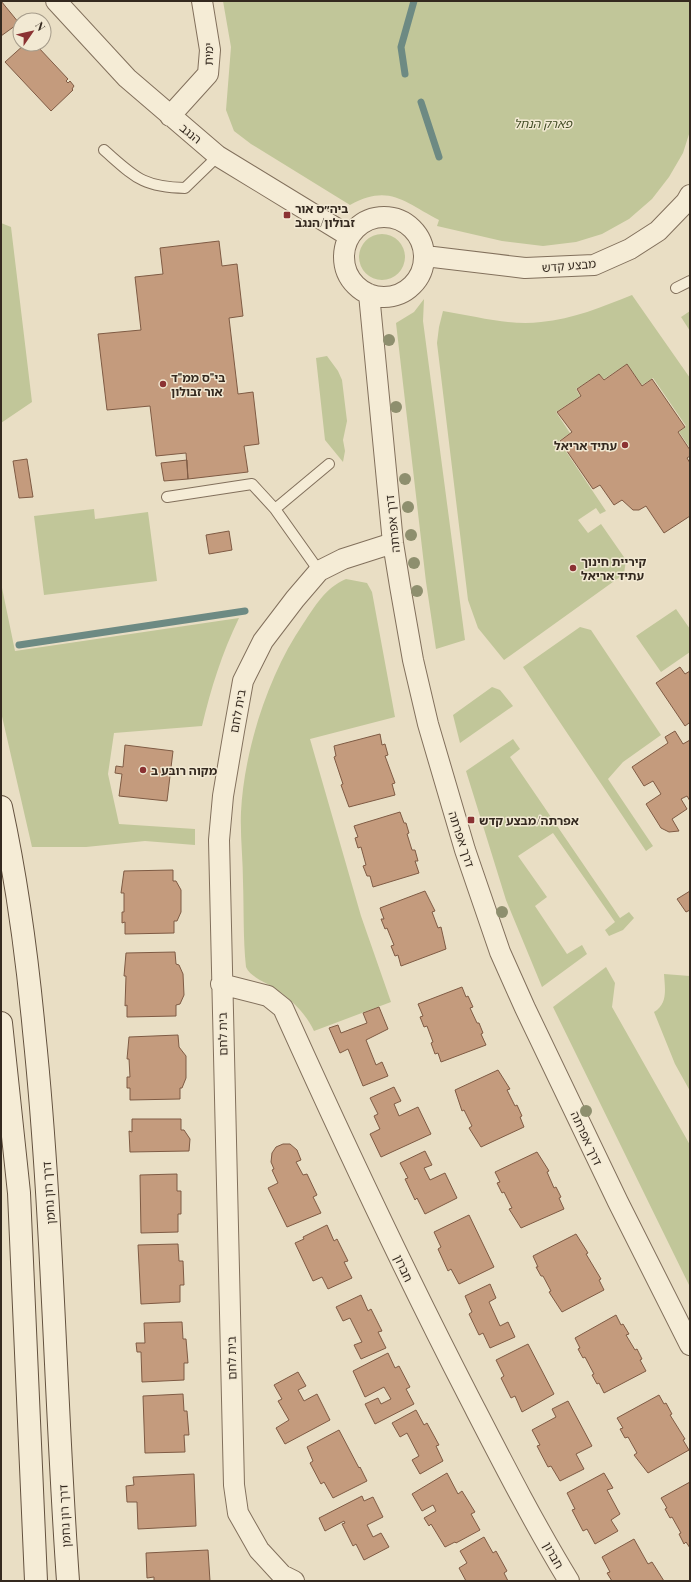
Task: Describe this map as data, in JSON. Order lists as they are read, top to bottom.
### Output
{
  "streets": {
    "main road": ["דרך רון נחמן"],
    "street": [
      "ימית",
      "הנגב",
      "מבצע קדש",
      "דרך אפרתה",
      "בית לחם",
      "חברון"
    ]
  },
  "crossings": [
    ["ימית", "הנגב"],
    ["הנגב", "מבצע קדש"],
    ["הנגב", "דרך אפרתה"],
    ["מבצע קדש", "דרך אפרתה"],
    ["דרך אפרתה", "בית לחם"],
    ["בית לחם", "חברון"]
  ],
  "parks": ["פארק הנחל"],
  "places": {
    "transit": ["ביה״ס אור זבולון/הנגב", "אפרתה/מבצע קדש"],
    "other": [
      "בי\"ס ממ\"ד אור זבולון",
      "עתיד אריאל",
      "קיריית חינוך עתיד אריאל",
      "מקוה רובע ב"
    ]
  },
  "north": "top right"
}
